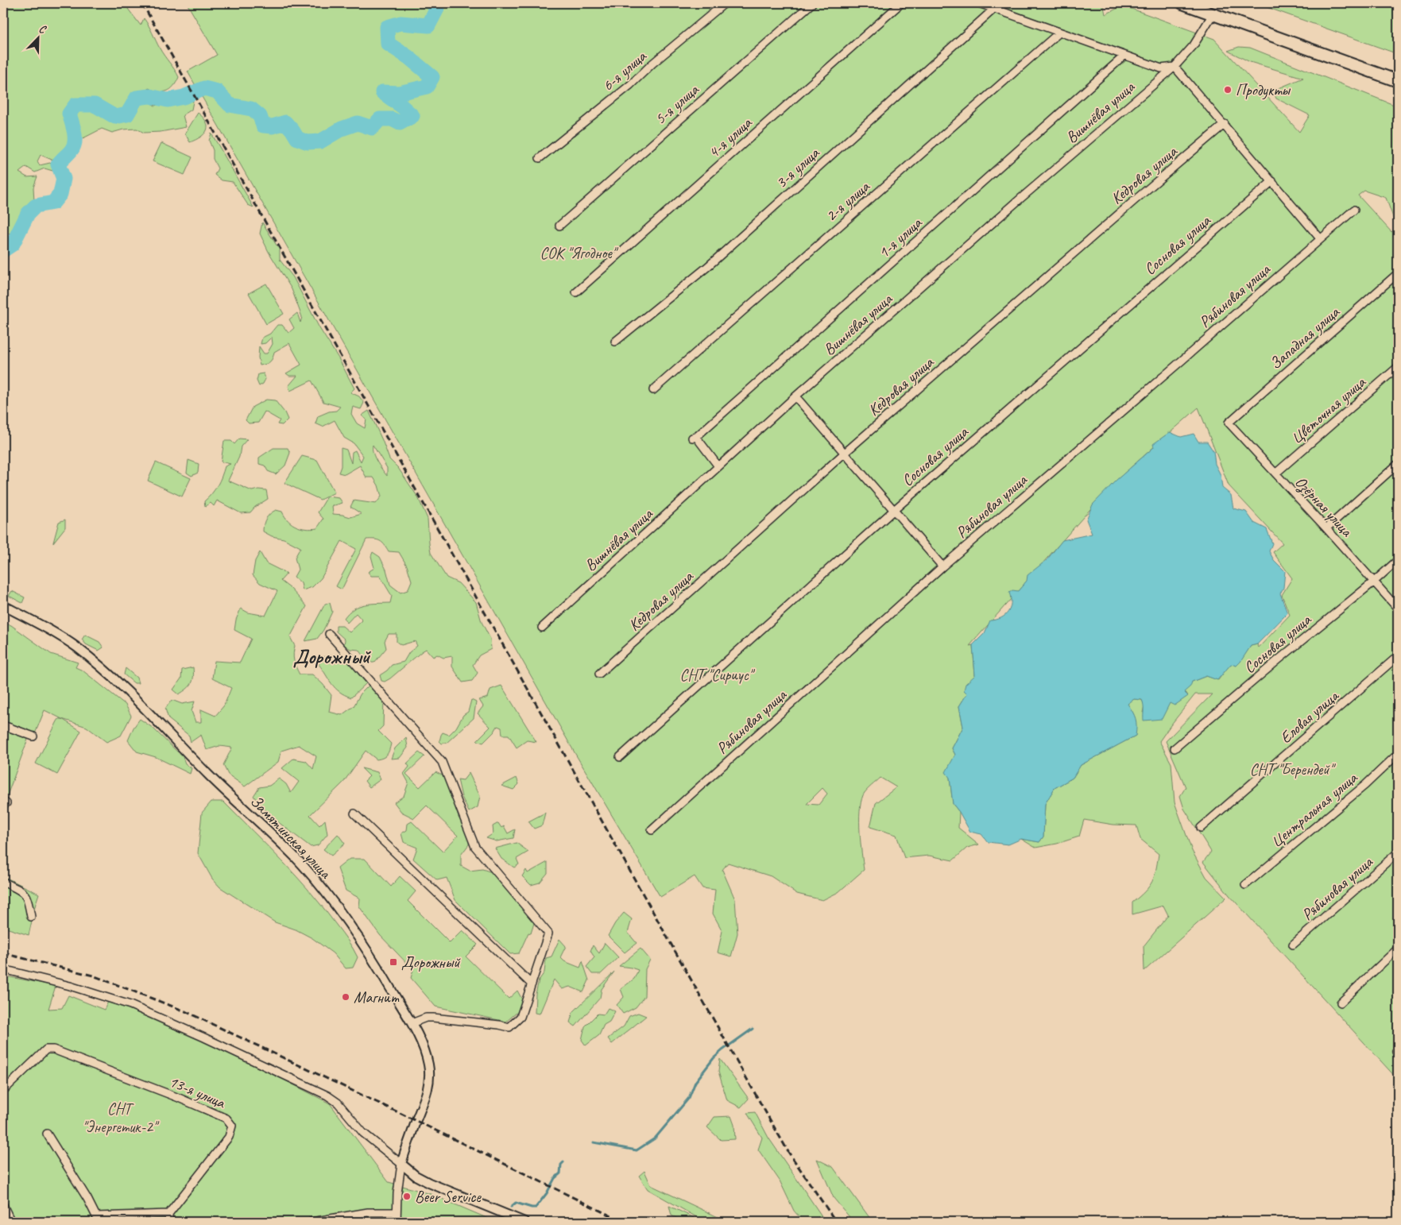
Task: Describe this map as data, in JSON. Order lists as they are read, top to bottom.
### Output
{
  "streets": {
    "street": [
      "6-я улица",
      "5-я улица",
      "Вишнёвая улица",
      "4-я улица",
      "3-я улица",
      "Кедровая улица",
      "2-я улица",
      "1-я улица",
      "Сосновая улица",
      "Рябиновая улица",
      "Западная улица",
      "Цветочная улица",
      "Озёрная улица",
      "Еловая улица",
      "Центральная улица",
      "Замятинская улица",
      "13-я улица"
    ]
  },
  "crossings": [
    ["Вишнёвая улица", "1-я улица"],
    ["Сосновая улица", "Озёрная улица"],
    ["Западная улица", "Озёрная улица"],
    ["Цветочная улица", "Озёрная улица"]
  ],
  "districts": ["Дорожный"],
  "parks": [
    "СОК \"Ягодное\"",
    "СНТ \"Сириус\"",
    "СНТ \"Берендей\"",
    "СHТ \"Энергетик-2\""
  ],
  "places": {
    "other": ["Продукты", "Магнит", "Beer Service"],
    "transit": ["Дорожный"]
  },
  "north": "top right"
}
